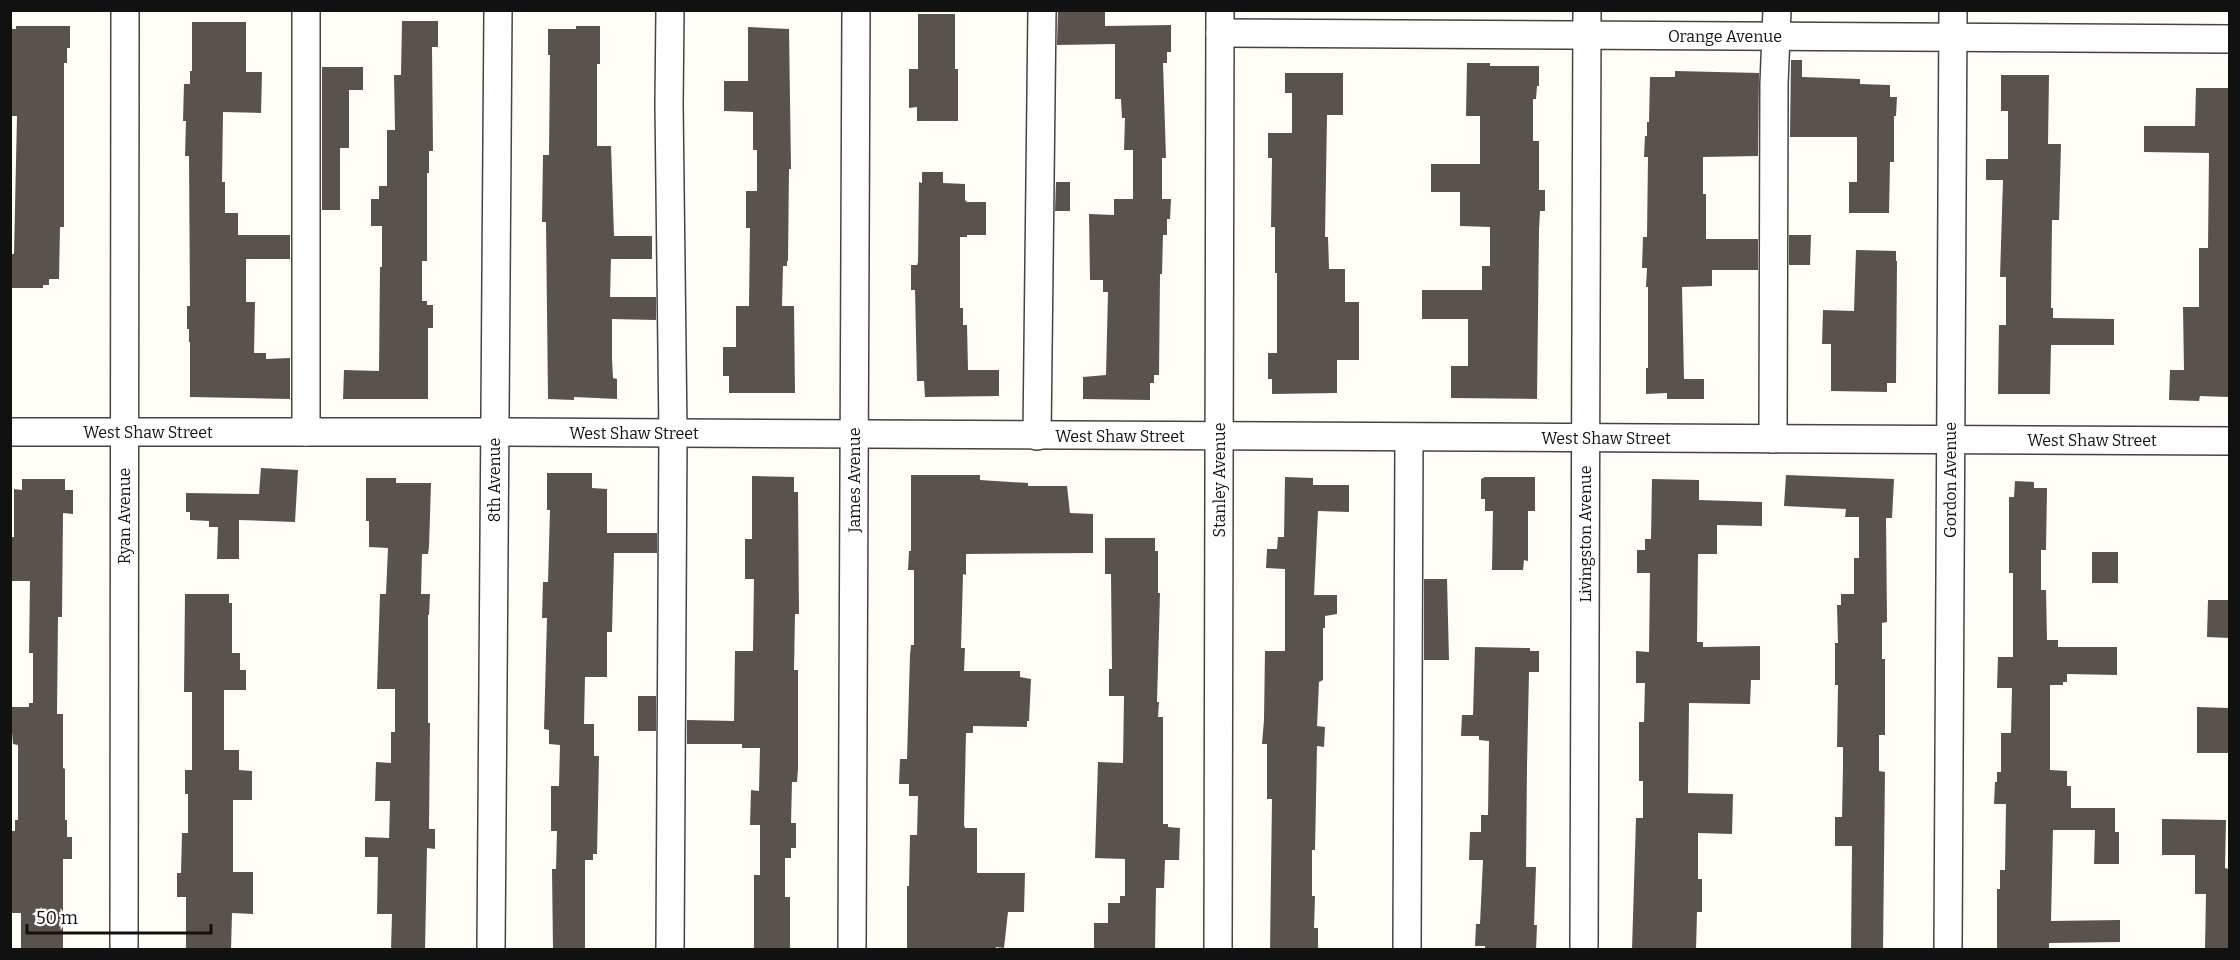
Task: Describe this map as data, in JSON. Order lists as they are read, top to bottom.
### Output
{
  "streets": {
    "street": [
      "Orange Avenue",
      "West Shaw Street",
      "8th Avenue",
      "James Avenue",
      "Stanley Avenue",
      "Gordon Avenue",
      "Ryan Avenue",
      "Livingston Avenue"
    ]
  },
  "crossings": [
    ["Orange Avenue", "Stanley Avenue"],
    ["Orange Avenue", "Gordon Avenue"],
    ["Orange Avenue", "Livingston Avenue"],
    ["West Shaw Street", "8th Avenue"],
    ["West Shaw Street", "James Avenue"],
    ["West Shaw Street", "Stanley Avenue"],
    ["West Shaw Street", "Gordon Avenue"],
    ["West Shaw Street", "Ryan Avenue"],
    ["West Shaw Street", "Livingston Avenue"]
  ],
  "scale_bar": "50 m"
}
